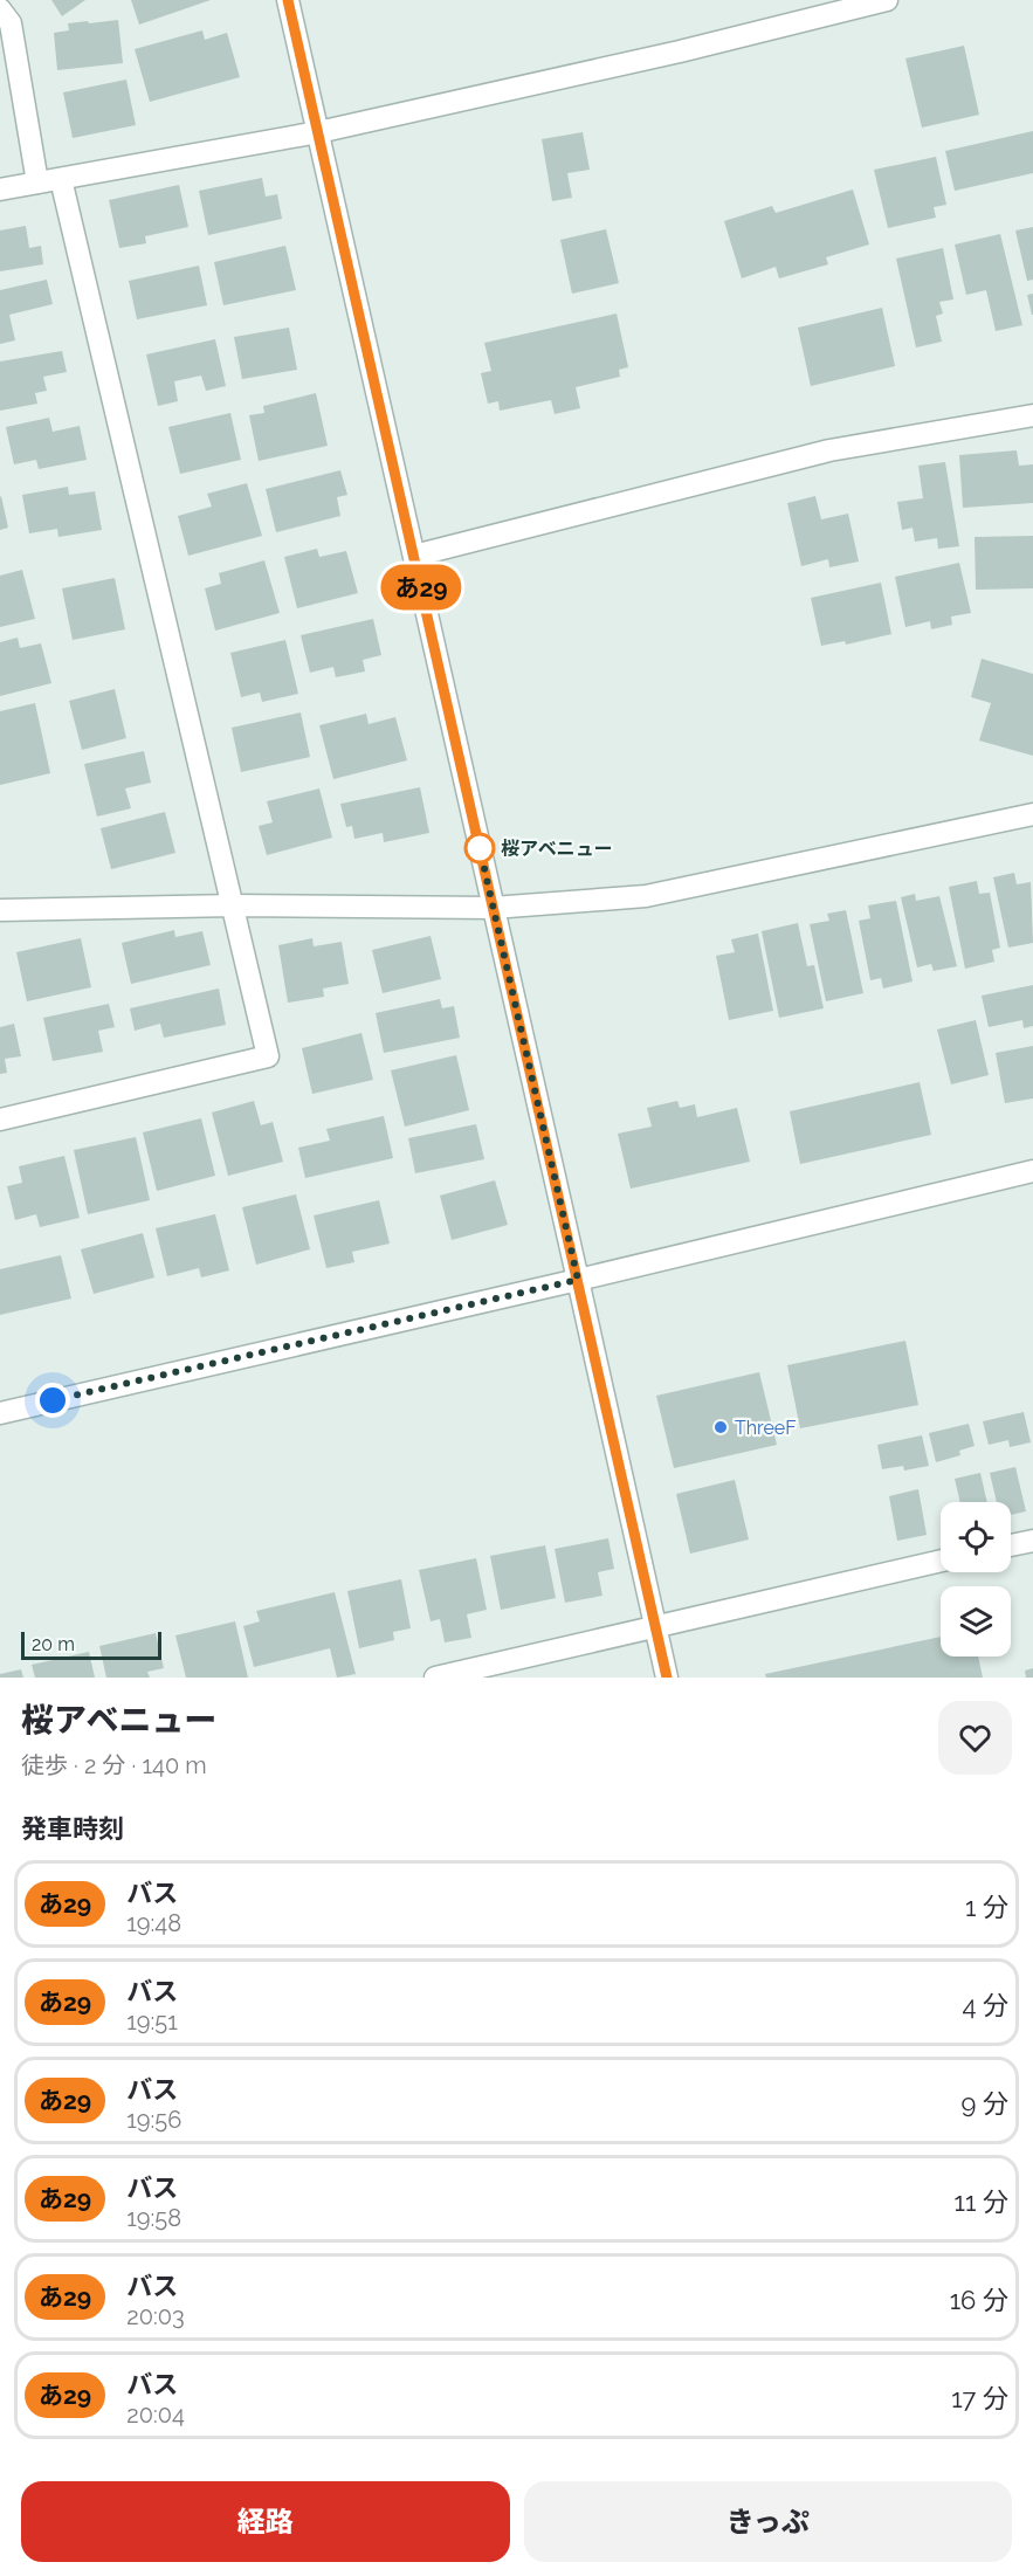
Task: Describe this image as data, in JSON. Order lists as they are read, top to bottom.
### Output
{
  "places": ["桜アベニュー", "ThreeF"],
  "lines": ["bus line あ29"],
  "scale_bar": "20 m",
  "page": {
    "on_map": "あ29",
    "scale": "20 m",
    "heading": [
      ["桜アベニュー", "徒歩 · 2 分 · 140 m"],
      "発車時刻"
    ],
    "list": [
      {
        "mark": "あ29",
        "name": "バス",
        "note": "19:48",
        "value": "1 分"
      },
      {
        "mark": "あ29",
        "name": "バス",
        "note": "19:51",
        "value": "4 分"
      },
      {
        "mark": "あ29",
        "name": "バス",
        "note": "19:56",
        "value": "9 分"
      },
      {
        "mark": "あ29",
        "name": "バス",
        "note": "19:58",
        "value": "11 分"
      },
      {
        "mark": "あ29",
        "name": "バス",
        "note": "20:03",
        "value": "16 分"
      },
      {
        "mark": "あ29",
        "name": "バス",
        "note": "20:04",
        "value": "17 分"
      }
    ],
    "buttons": ["経路", "きっぷ"]
  }
}
